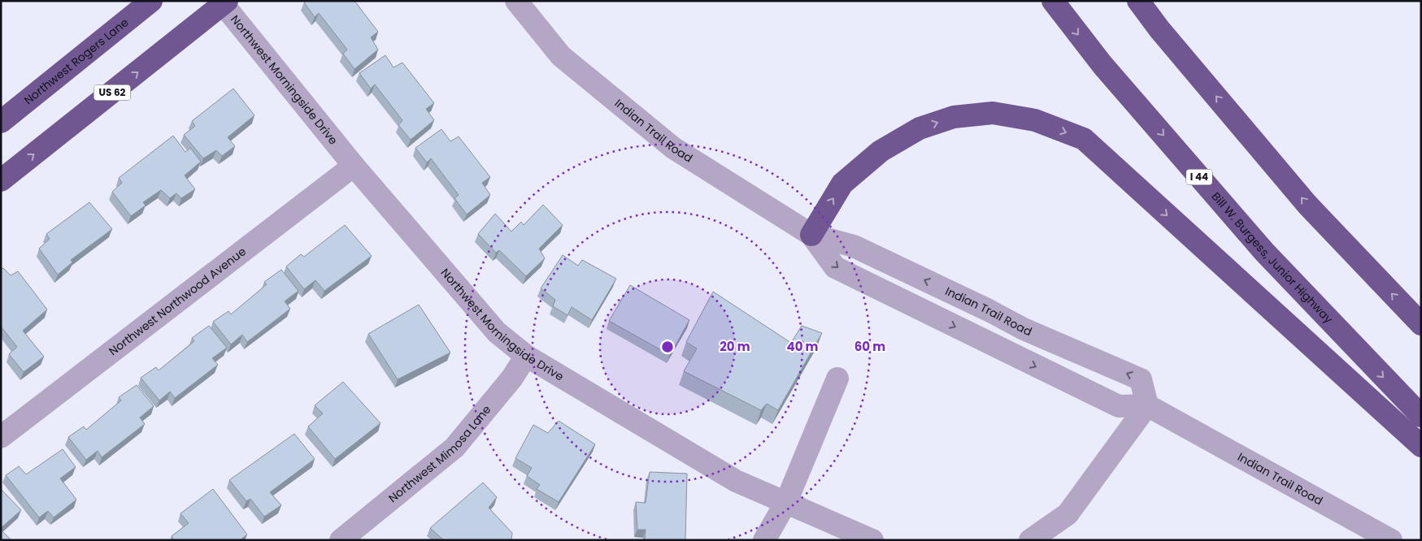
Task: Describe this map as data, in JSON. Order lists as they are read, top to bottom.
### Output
{
  "streets": {
    "highway": [
      "Northwest Rogers Lane",
      "US 62",
      "I 44",
      "Bill W. Burgess, Junior Highway"
    ],
    "street": [
      "Northwest Morningside Drive",
      "Indian Trail Road",
      "Northwest Northwood Avenue",
      "Northwest Mimosa Lane"
    ]
  },
  "crossings": [
    ["Northwest Morningside Drive", "US 62"],
    ["Northwest Morningside Drive", "Northwest Northwood Avenue"],
    ["Northwest Morningside Drive", "Northwest Mimosa Lane"]
  ],
  "rings": ["20 m", "40 m", "60 m"]
}
